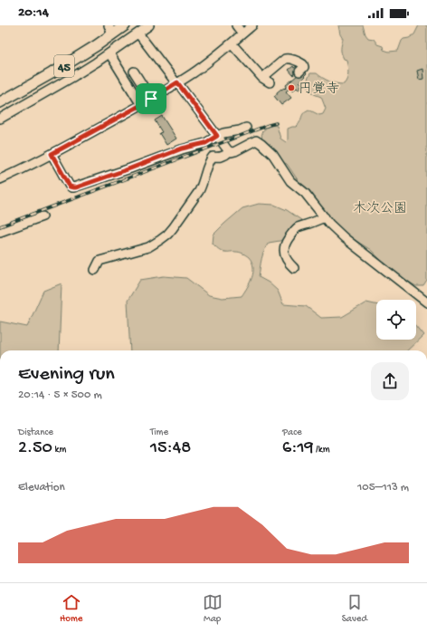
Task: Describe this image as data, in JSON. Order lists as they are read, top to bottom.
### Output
{
  "streets": {
    "main road": ["45"]
  },
  "parks": ["木次公園"],
  "places": ["円覚寺"],
  "page": {
    "status": "20:14",
    "heading": ["Evening run", "20:14 · 5 × 500 m"],
    "stats": [
      ["Distance", "2.50 km"],
      ["Time", "15:48"],
      ["Pace", "6:19 /km"]
    ],
    "chart": ["Elevation", "105–113 m"],
    "tabs": ["Home", "Map", "Saved"]
  }
}
